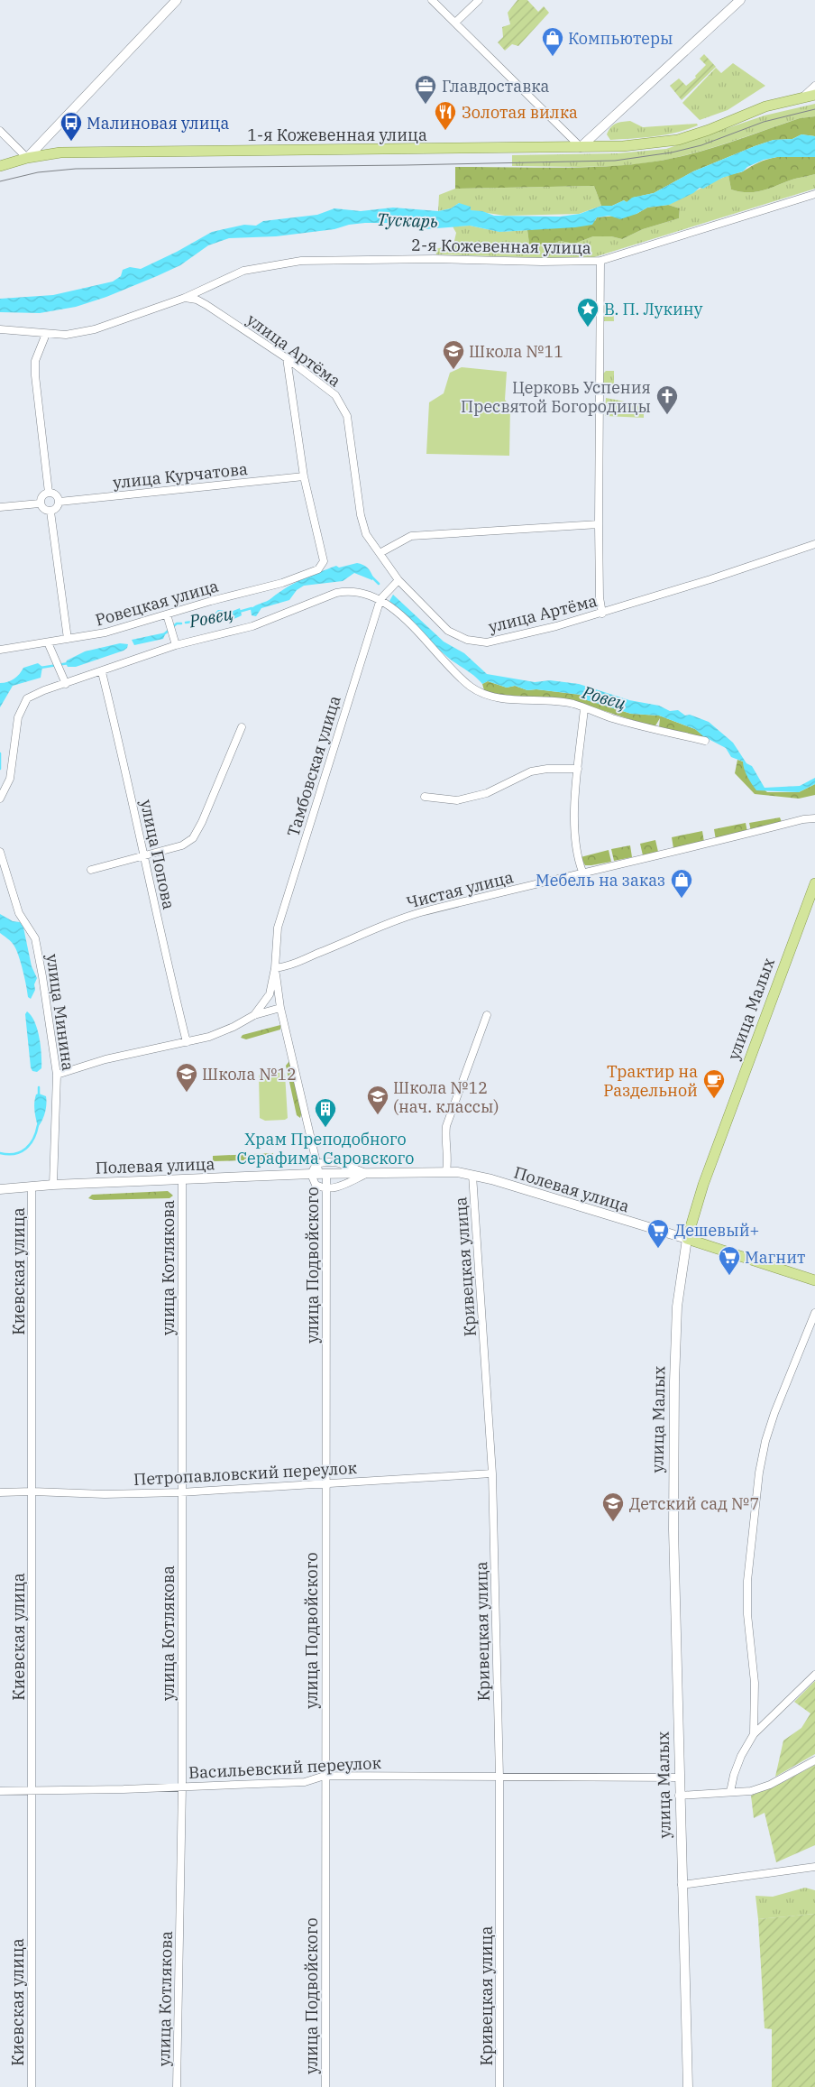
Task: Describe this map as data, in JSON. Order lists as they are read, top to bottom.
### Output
{
  "streets": {
    "main road": ["1-я Кожевенная улица", "улица Малых"],
    "street": [
      "2-я Кожевенная улица",
      "улица Артёма",
      "улица Курчатова",
      "Ровецкая улица",
      "Тамбовская улица",
      "улица Попова",
      "Чистая улица",
      "улица Минина",
      "Полевая улица",
      "улица Подвойского",
      "Кривецкая улица",
      "улица Котлякова",
      "Киевская улица",
      "Петропавловский переулок",
      "Васильевский переулок"
    ]
  },
  "crossings": [
    ["2-я Кожевенная улица", "улица Артёма"],
    ["улица Артёма", "Тамбовская улица"],
    ["улица Курчатова", "Ровецкая улица"],
    ["Тамбовская улица", "улица Попова"],
    ["Тамбовская улица", "Чистая улица"],
    ["Тамбовская улица", "улица Минина"],
    ["Тамбовская улица", "Полевая улица"],
    ["Тамбовская улица", "улица Подвойского"],
    ["улица Малых", "Полевая улица"],
    ["улица Малых", "Васильевский переулок"],
    ["улица Минина", "Полевая улица"],
    ["Полевая улица", "улица Подвойского"],
    ["Полевая улица", "Кривецкая улица"],
    ["Полевая улица", "улица Котлякова"],
    ["Полевая улица", "Киевская улица"],
    ["улица Подвойского", "Петропавловский переулок"],
    ["улица Подвойского", "Васильевский переулок"],
    ["Кривецкая улица", "Петропавловский переулок"],
    ["Кривецкая улица", "Васильевский переулок"],
    ["улица Котлякова", "Петропавловский переулок"],
    ["улица Котлякова", "Васильевский переулок"],
    ["Киевская улица", "Петропавловский переулок"],
    ["Киевская улица", "Васильевский переулок"]
  ],
  "water": ["Тускарь", "Ровец"],
  "places": {
    "shop": ["Компьютеры", "Мебель на заказ"],
    "office": ["Главдоставка"],
    "restaurant": ["Золотая вилка"],
    "bus stop": ["Малиновая улица"],
    "place": ["В. П. Лукину"],
    "school or university": [
      "Школа №11",
      "Школа №12",
      "Школа №12 (нач. классы)",
      "Детский сад №7"
    ],
    "church": ["Церковь Успения Пресвятой Богородицы"],
    "cafe": ["Трактир на Раздельной"],
    "building": ["Храм Преподобного Серафима Саровского"],
    "supermarket": ["Дешевый+", "Магнит"]
  }
}
